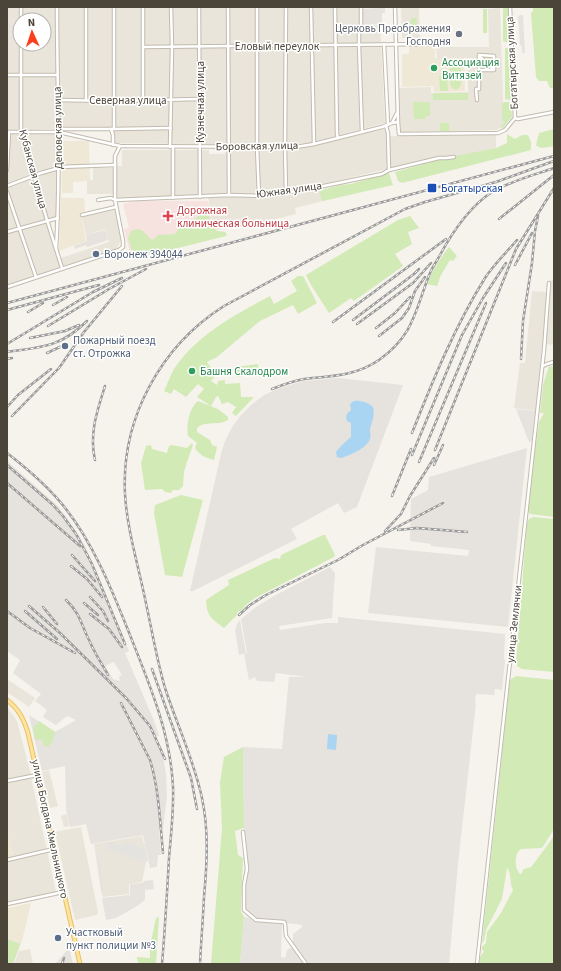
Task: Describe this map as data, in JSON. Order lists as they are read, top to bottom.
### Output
{
  "streets": {
    "main road": ["улица Богдана Хмельницкого"],
    "street": [
      "Еловый переулок",
      "Богатырская улица",
      "Северная улица",
      "Кузнечная улица",
      "Деповская улица",
      "Боровская улица",
      "Кубанская улица",
      "Южная улица",
      "улица Землячки"
    ]
  },
  "crossings": [
    ["Еловый переулок", "Кузнечная улица"],
    ["Северная улица", "Кузнечная улица"],
    ["Северная улица", "Деповская улица"],
    ["Кузнечная улица", "Боровская улица"],
    ["Кузнечная улица", "Южная улица"],
    ["Деповская улица", "Боровская улица"],
    ["Деповская улица", "Кубанская улица"]
  ],
  "places": {
    "other": [
      "Церковь Преображения Господня",
      "Ассоциация Витязей",
      "Воронеж 394044",
      "Пожарный поезд ст. Отрожка",
      "Башня Скалодром",
      "Участковый пункт полиции №3"
    ],
    "transit": ["Богатырская"],
    "health": ["Дорожная клиническая больница"]
  },
  "north": "top"
}
